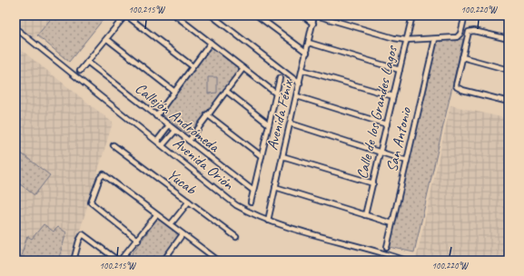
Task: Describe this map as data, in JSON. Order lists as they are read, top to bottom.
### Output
{
  "streets": {
    "street": [
      "Calle de los Grandes Lagos",
      "Avenida Fénix",
      "Callejón Andrómeda",
      "San Antonio",
      "Avenida Orión",
      "Yucab"
    ]
  },
  "crossings": [
    ["Avenida Fénix", "Avenida Orión"]
  ],
  "coordinates": ["100.215°W", "100.220°W"]
}
